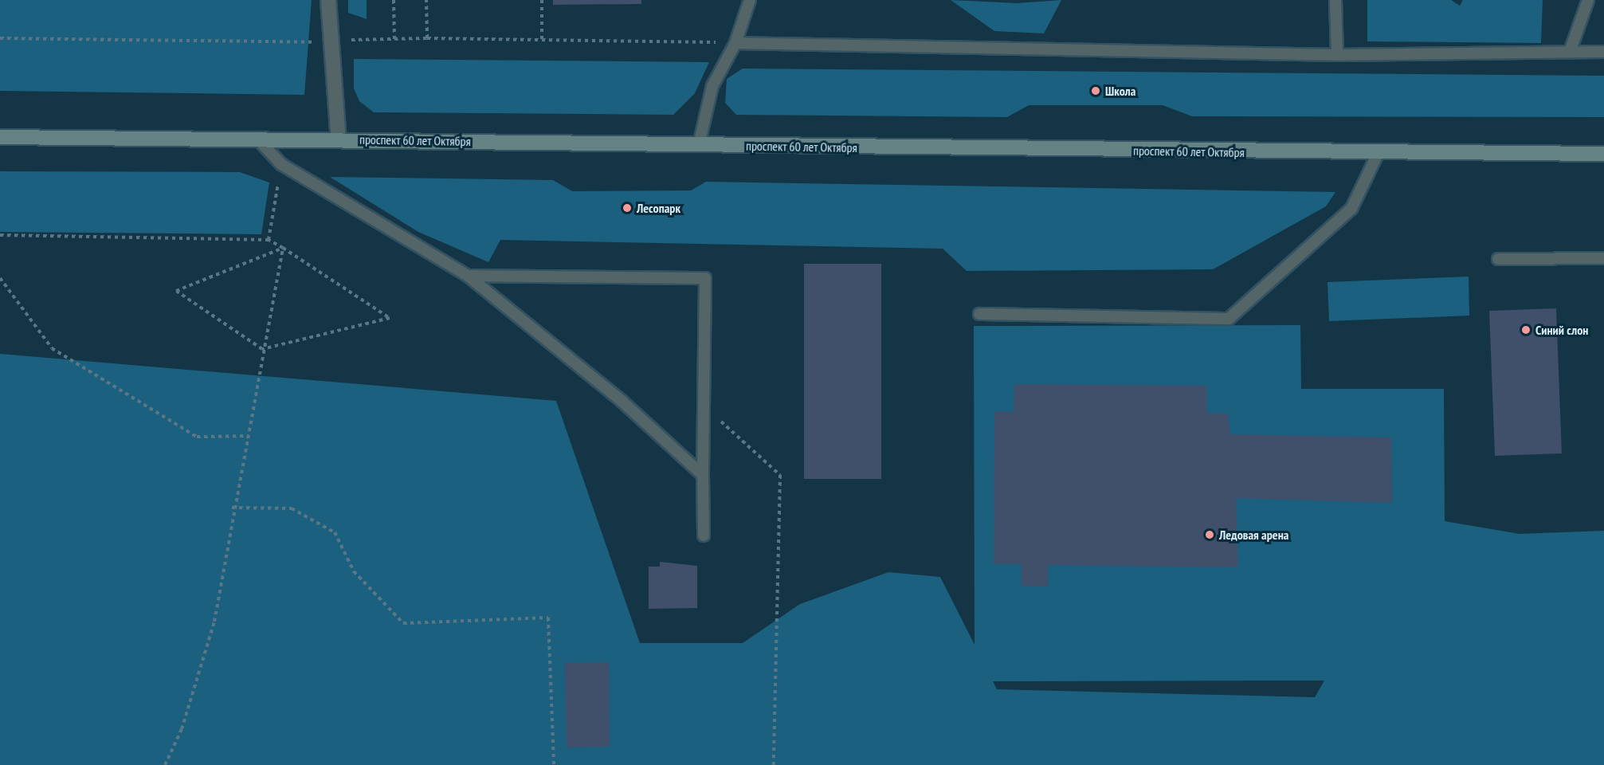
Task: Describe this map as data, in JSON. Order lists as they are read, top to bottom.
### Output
{
  "streets": {
    "main road": ["проспект 60 лет Октября"]
  },
  "places": [
    "Школа",
    "Лесопарк",
    "Синий слон",
    "Ледовая арена"
  ]
}
